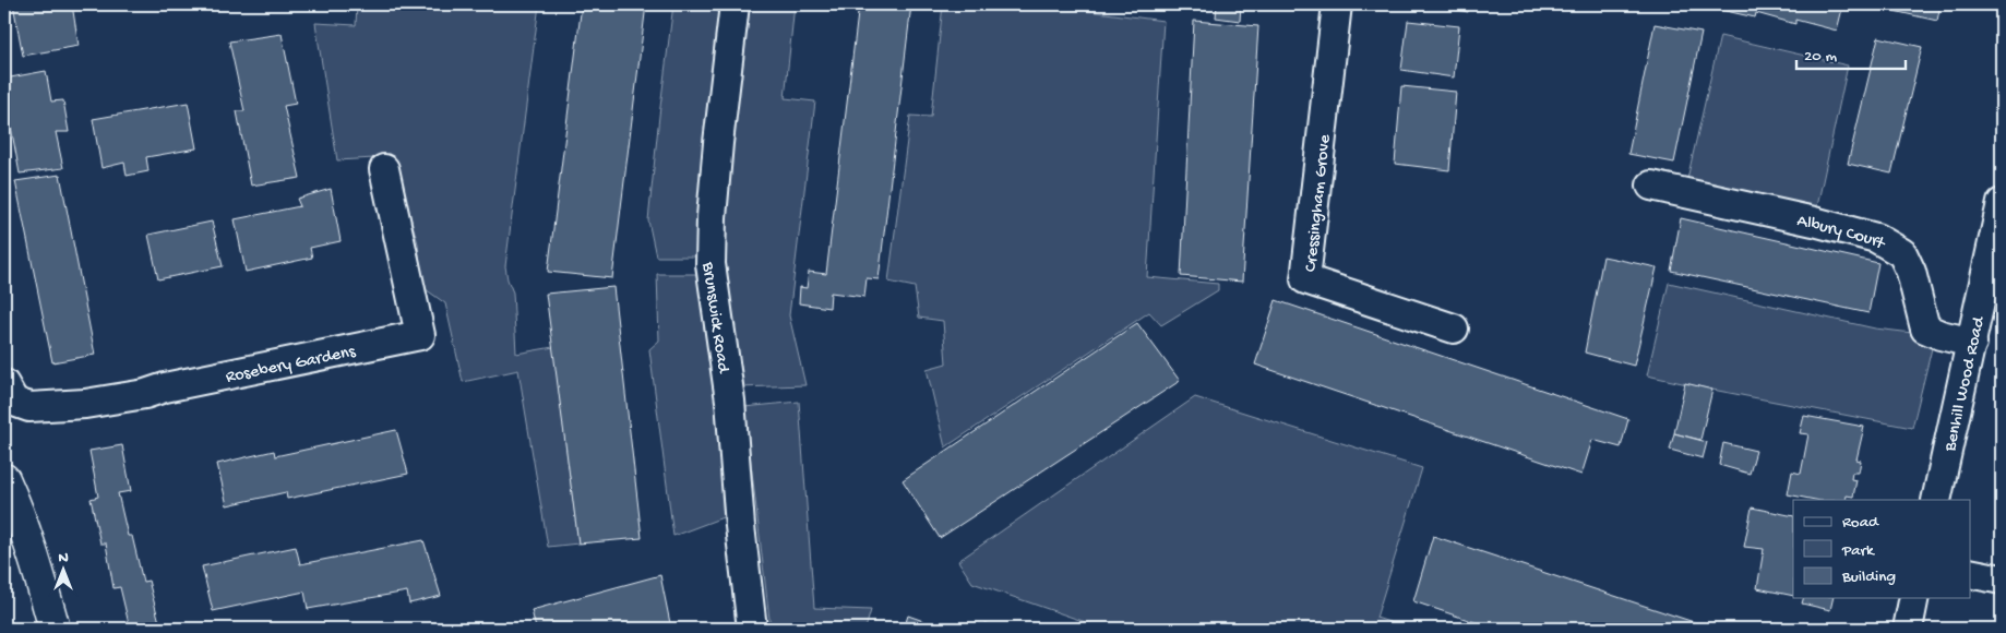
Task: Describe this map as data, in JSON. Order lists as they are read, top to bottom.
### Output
{
  "streets": {
    "street": [
      "Cressingham Grove",
      "Albury Court",
      "Brunswick Road",
      "Rosebery Gardens",
      "Benhill Wood Road"
    ]
  },
  "crossings": [
    ["Albury Court", "Benhill Wood Road"]
  ],
  "legend": ["Road", "Park", "Building"],
  "scale_bar": "20 m",
  "north": "top"
}
